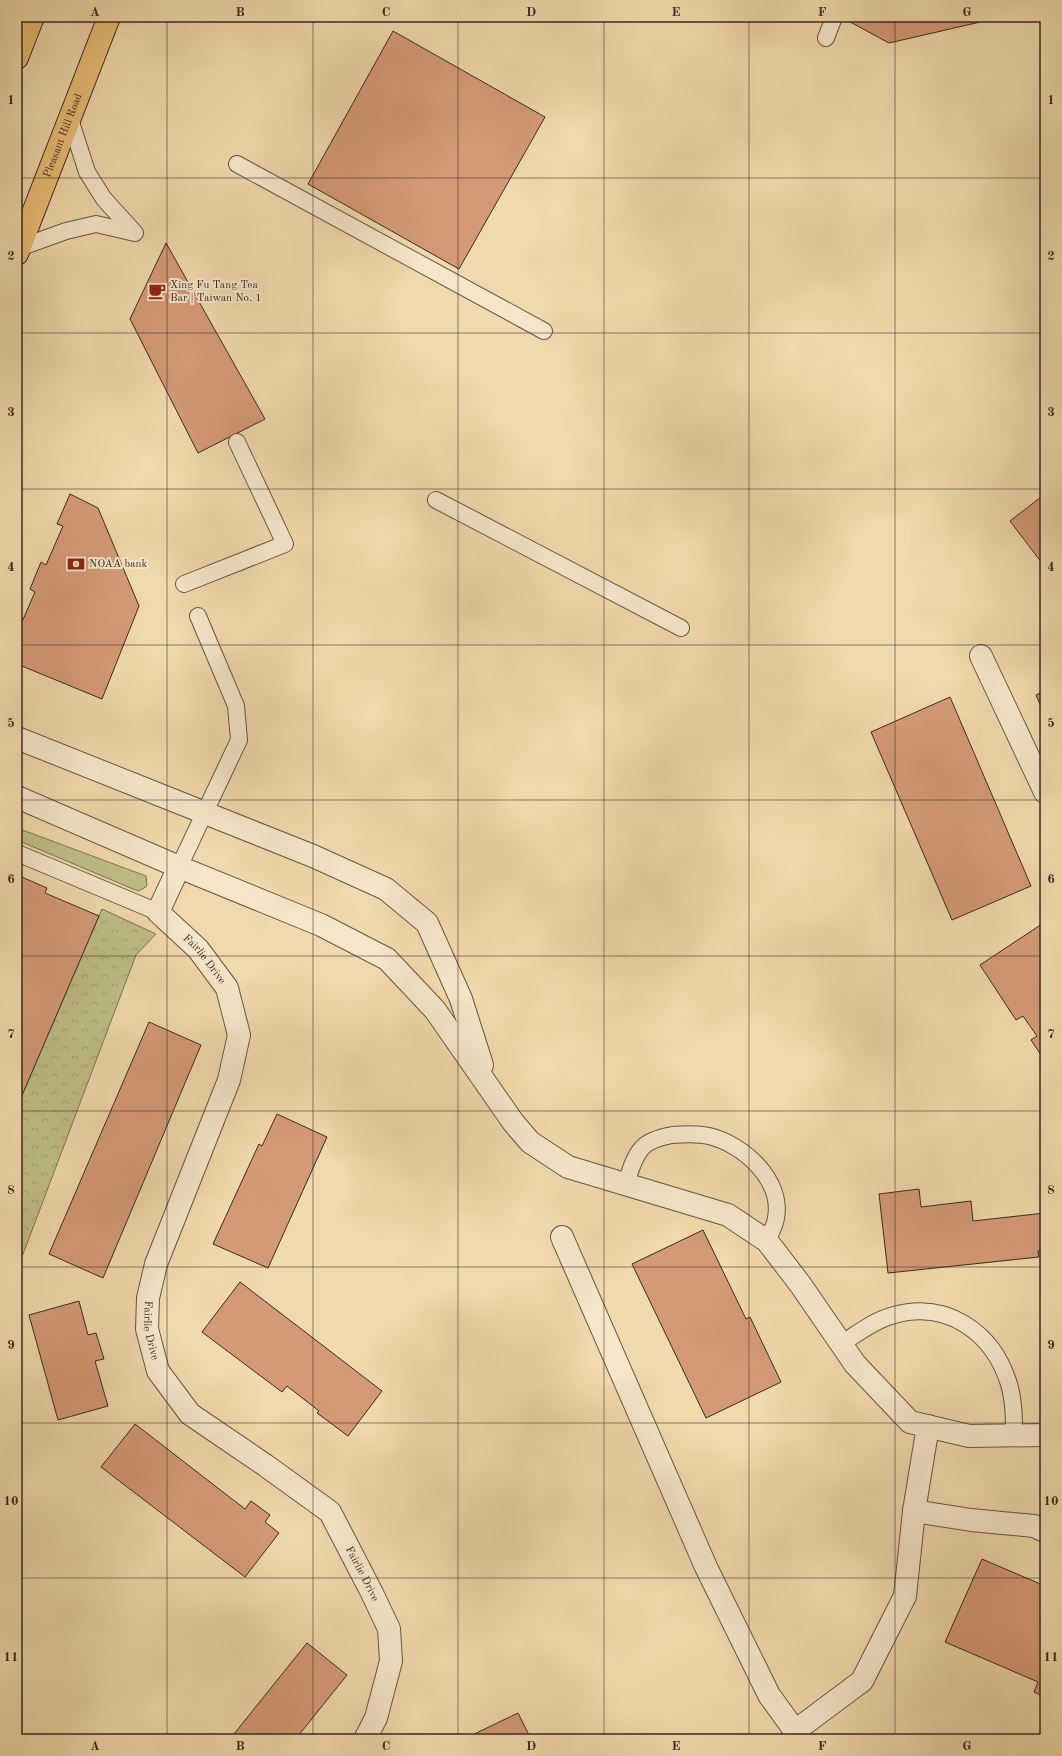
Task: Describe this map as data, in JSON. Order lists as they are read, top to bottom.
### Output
{
  "streets": {
    "highway": ["Pleasant Hill Road"],
    "street": ["Fairlie Drive"]
  },
  "places": {
    "cafe": ["Xing Fu Tang Tea Bar | Taiwan No. 1"],
    "bank": ["NOAA bank"]
  },
  "grid": {
    "columns": [
      "A",
      "B",
      "C",
      "D",
      "E",
      "F",
      "G"
    ],
    "rows": [
      "1",
      "2",
      "3",
      "4",
      "5",
      "6",
      "7",
      "8",
      "9",
      "10",
      "11"
    ]
  }
}
